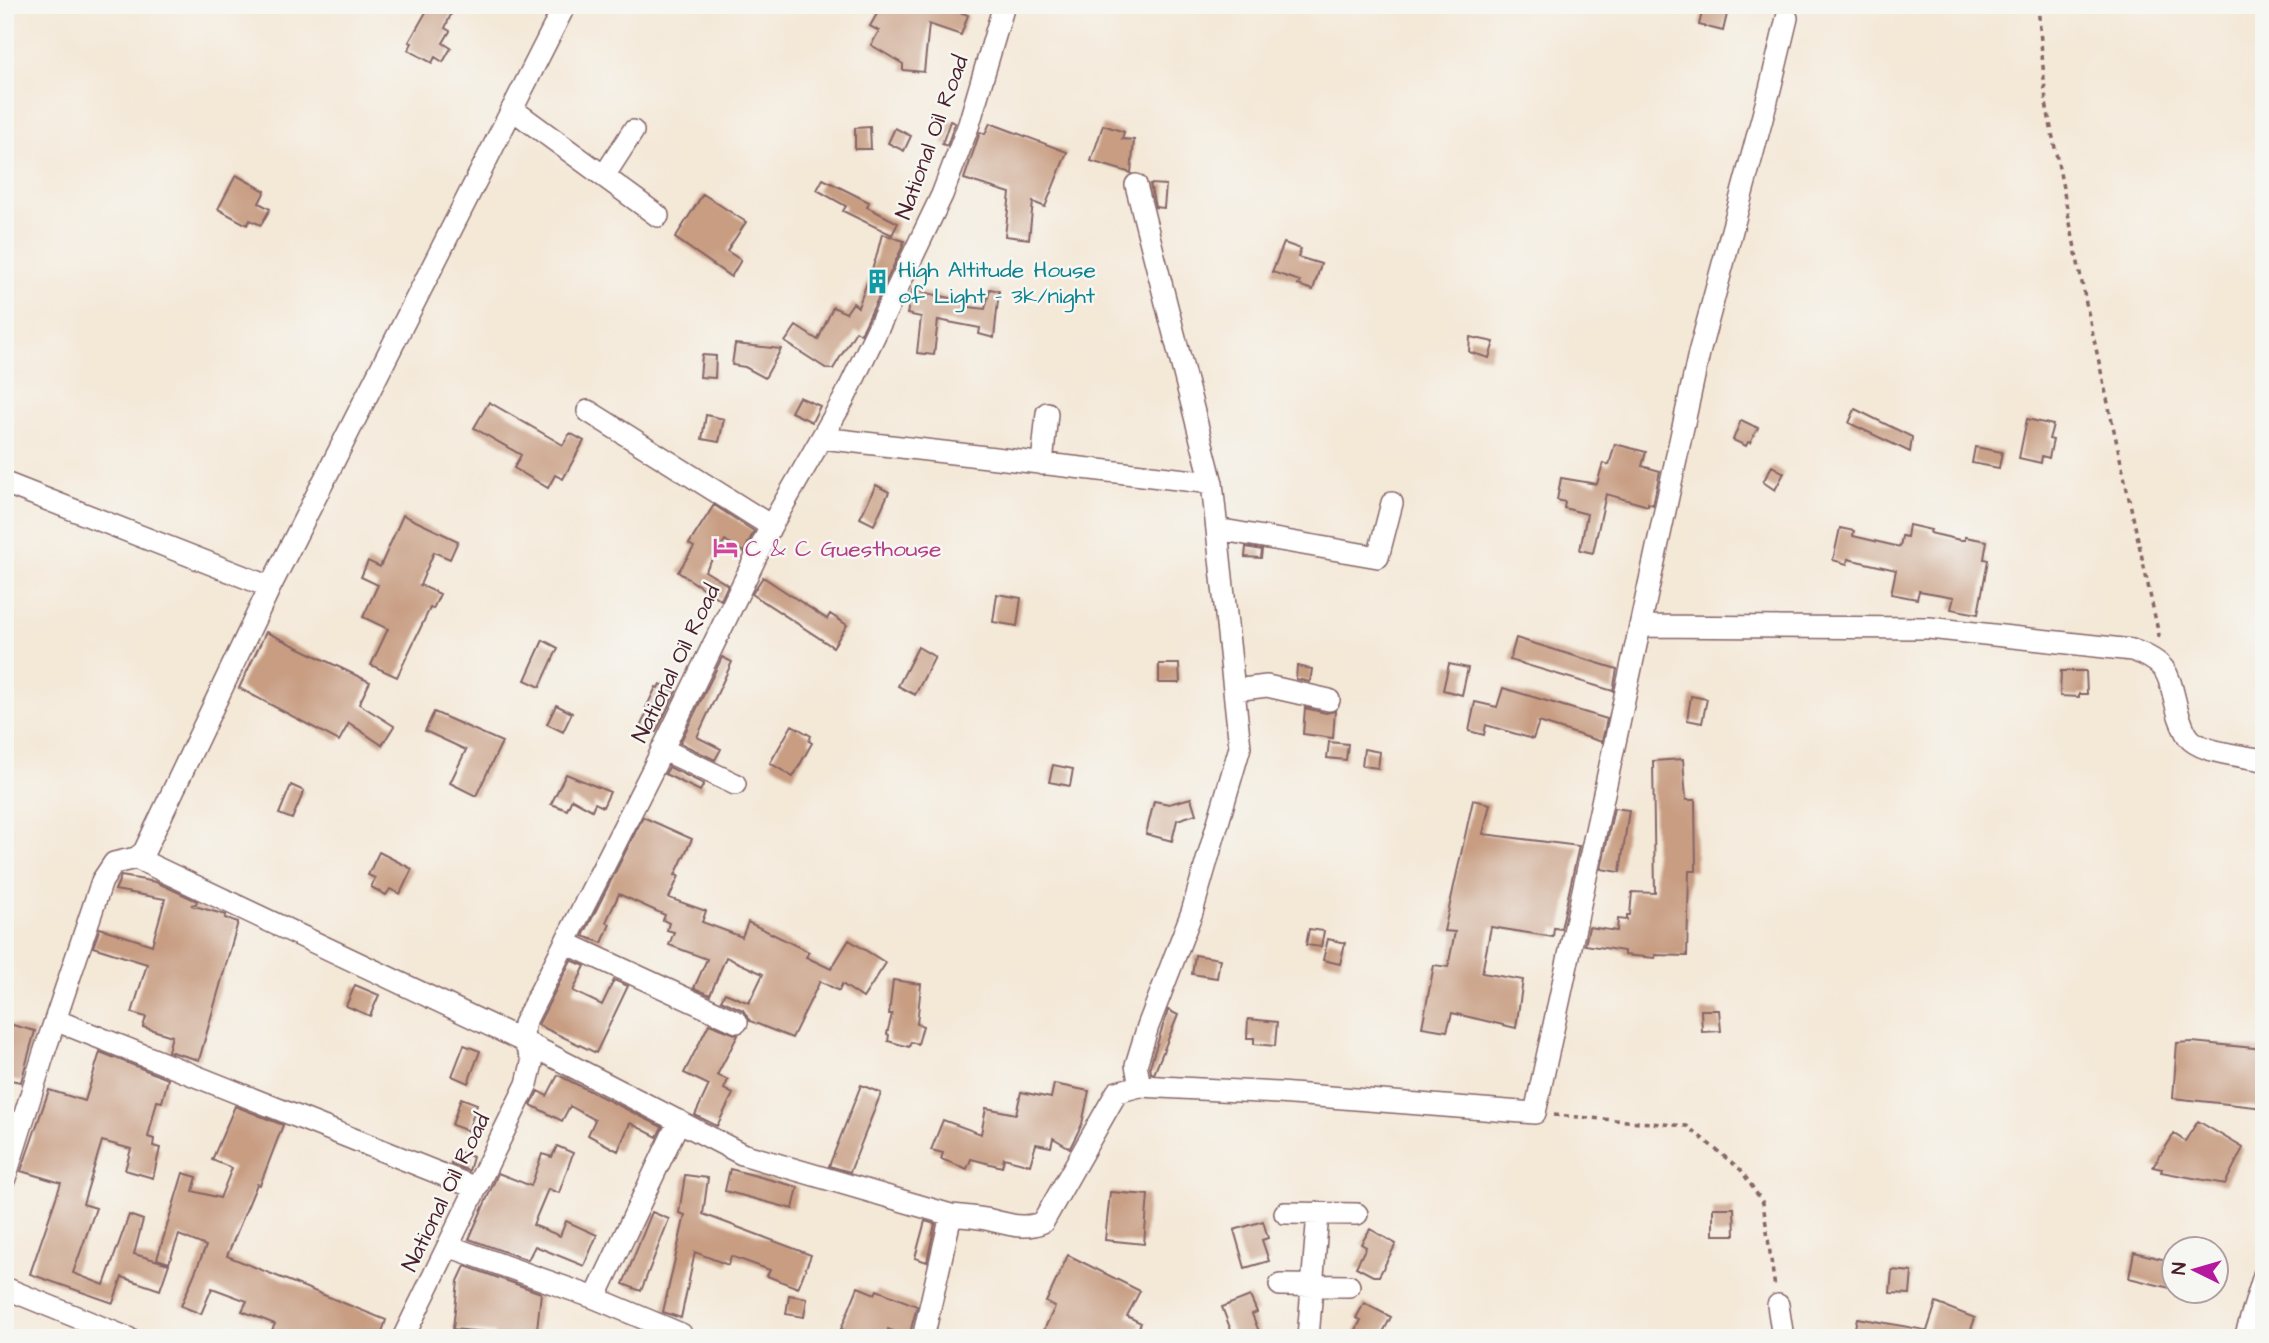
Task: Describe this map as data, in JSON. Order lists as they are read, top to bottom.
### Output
{
  "streets": {
    "street": ["National Oil Road"]
  },
  "places": {
    "building": ["High Altitude House of Light - 3k/night"],
    "hotel": ["C & C Guesthouse"]
  },
  "north": "left"
}
